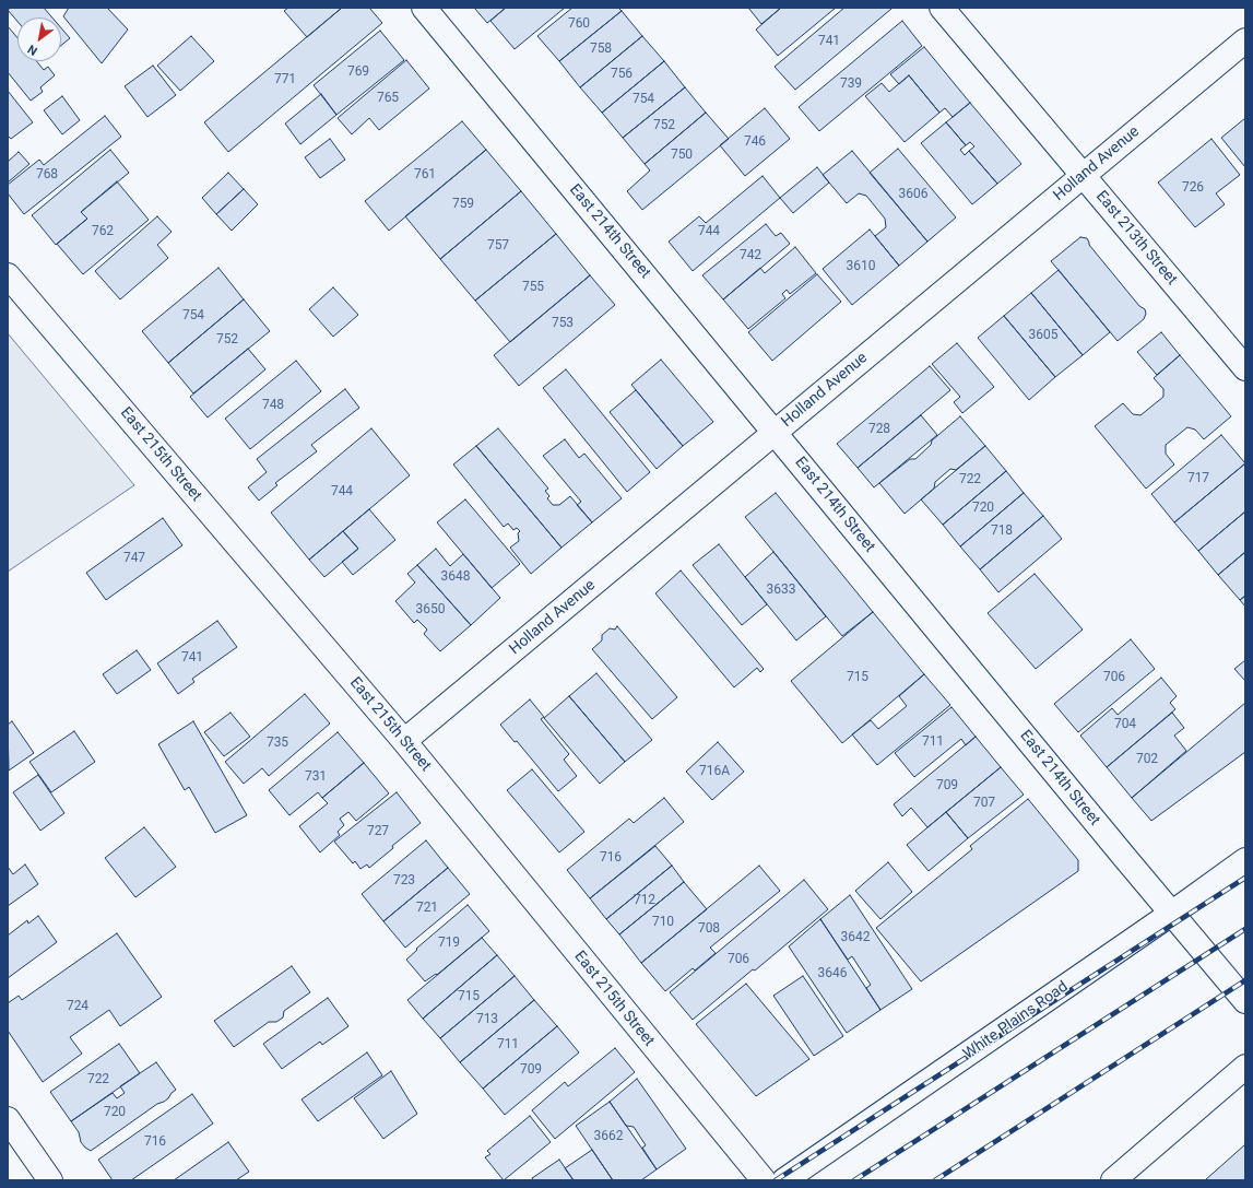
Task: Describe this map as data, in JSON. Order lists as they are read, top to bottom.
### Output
{
  "streets": {
    "street": [
      "Holland Avenue",
      "East 214th Street",
      "East 213th Street",
      "East 215th Street",
      "White Plains Road"
    ]
  },
  "crossings": [
    ["Holland Avenue", "East 214th Street"],
    ["Holland Avenue", "East 213th Street"],
    ["Holland Avenue", "East 215th Street"],
    ["East 214th Street", "White Plains Road"]
  ],
  "house_numbers": [
    "760",
    "741",
    "758",
    "769",
    "756",
    "771",
    "739",
    "765",
    "754",
    "752",
    "746",
    "750",
    "768",
    "761",
    "726",
    "3606",
    "759",
    "762",
    "744",
    "757",
    "742",
    "3610",
    "755",
    "754",
    "753",
    "3605",
    "752",
    "748",
    "728",
    "717",
    "722",
    "744",
    "720",
    "718",
    "747",
    "3648",
    "3633",
    "3650",
    "741",
    "715",
    "706",
    "704",
    "711",
    "735",
    "702",
    "716A",
    "731",
    "709",
    "707",
    "727",
    "716",
    "723",
    "712",
    "721",
    "710",
    "708",
    "3642",
    "719",
    "706",
    "3646",
    "715",
    "724",
    "713",
    "711",
    "709",
    "722",
    "720",
    "3662",
    "716"
  ],
  "north": "bottom left"
}
